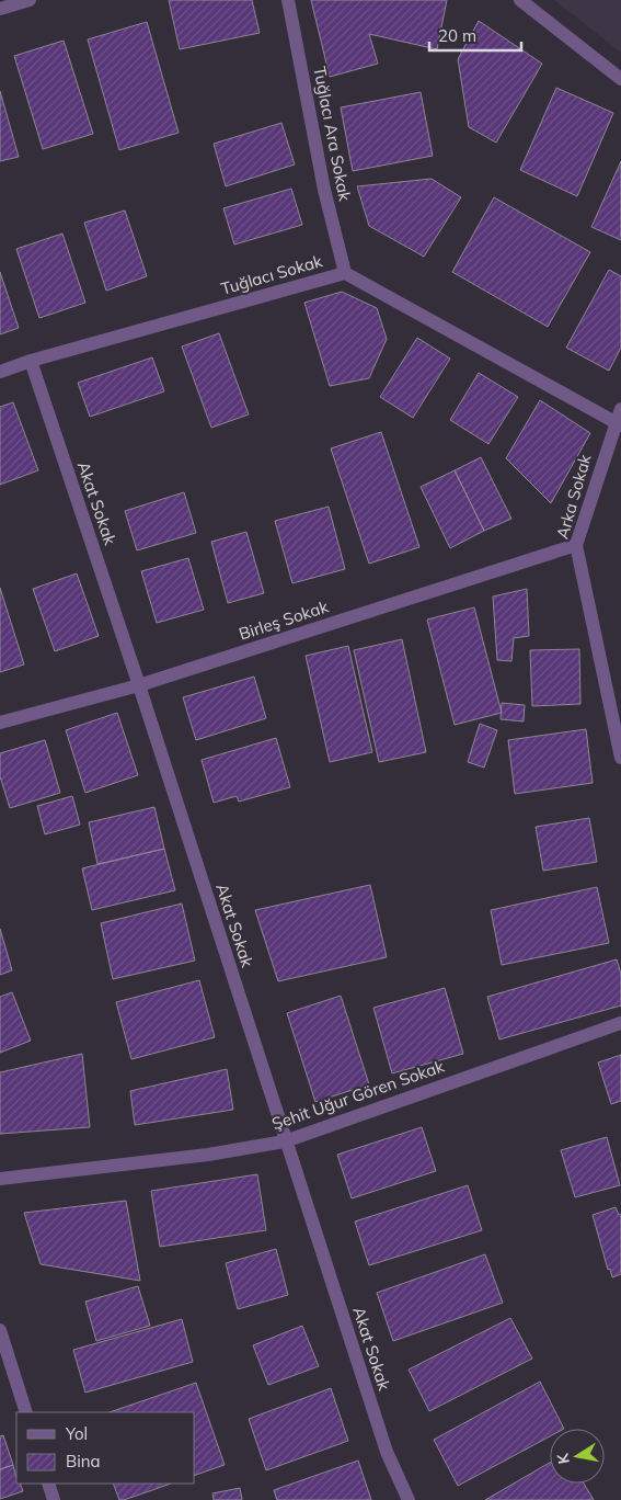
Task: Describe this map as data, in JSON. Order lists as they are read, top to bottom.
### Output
{
  "streets": {
    "street": [
      "Tuğlacı Ara Sokak",
      "Tuğlacı Sokak",
      "Arka Sokak",
      "Akat Sokak",
      "Birleş Sokak",
      "Şehit Uğur Gören Sokak"
    ]
  },
  "crossings": [
    ["Tuğlacı Ara Sokak", "Tuğlacı Sokak"],
    ["Tuğlacı Sokak", "Arka Sokak"],
    ["Tuğlacı Sokak", "Akat Sokak"],
    ["Arka Sokak", "Birleş Sokak"],
    ["Akat Sokak", "Birleş Sokak"],
    ["Akat Sokak", "Şehit Uğur Gören Sokak"]
  ],
  "legend": ["Yol", "Bina"],
  "scale_bar": "20 m",
  "north": "left"
}
